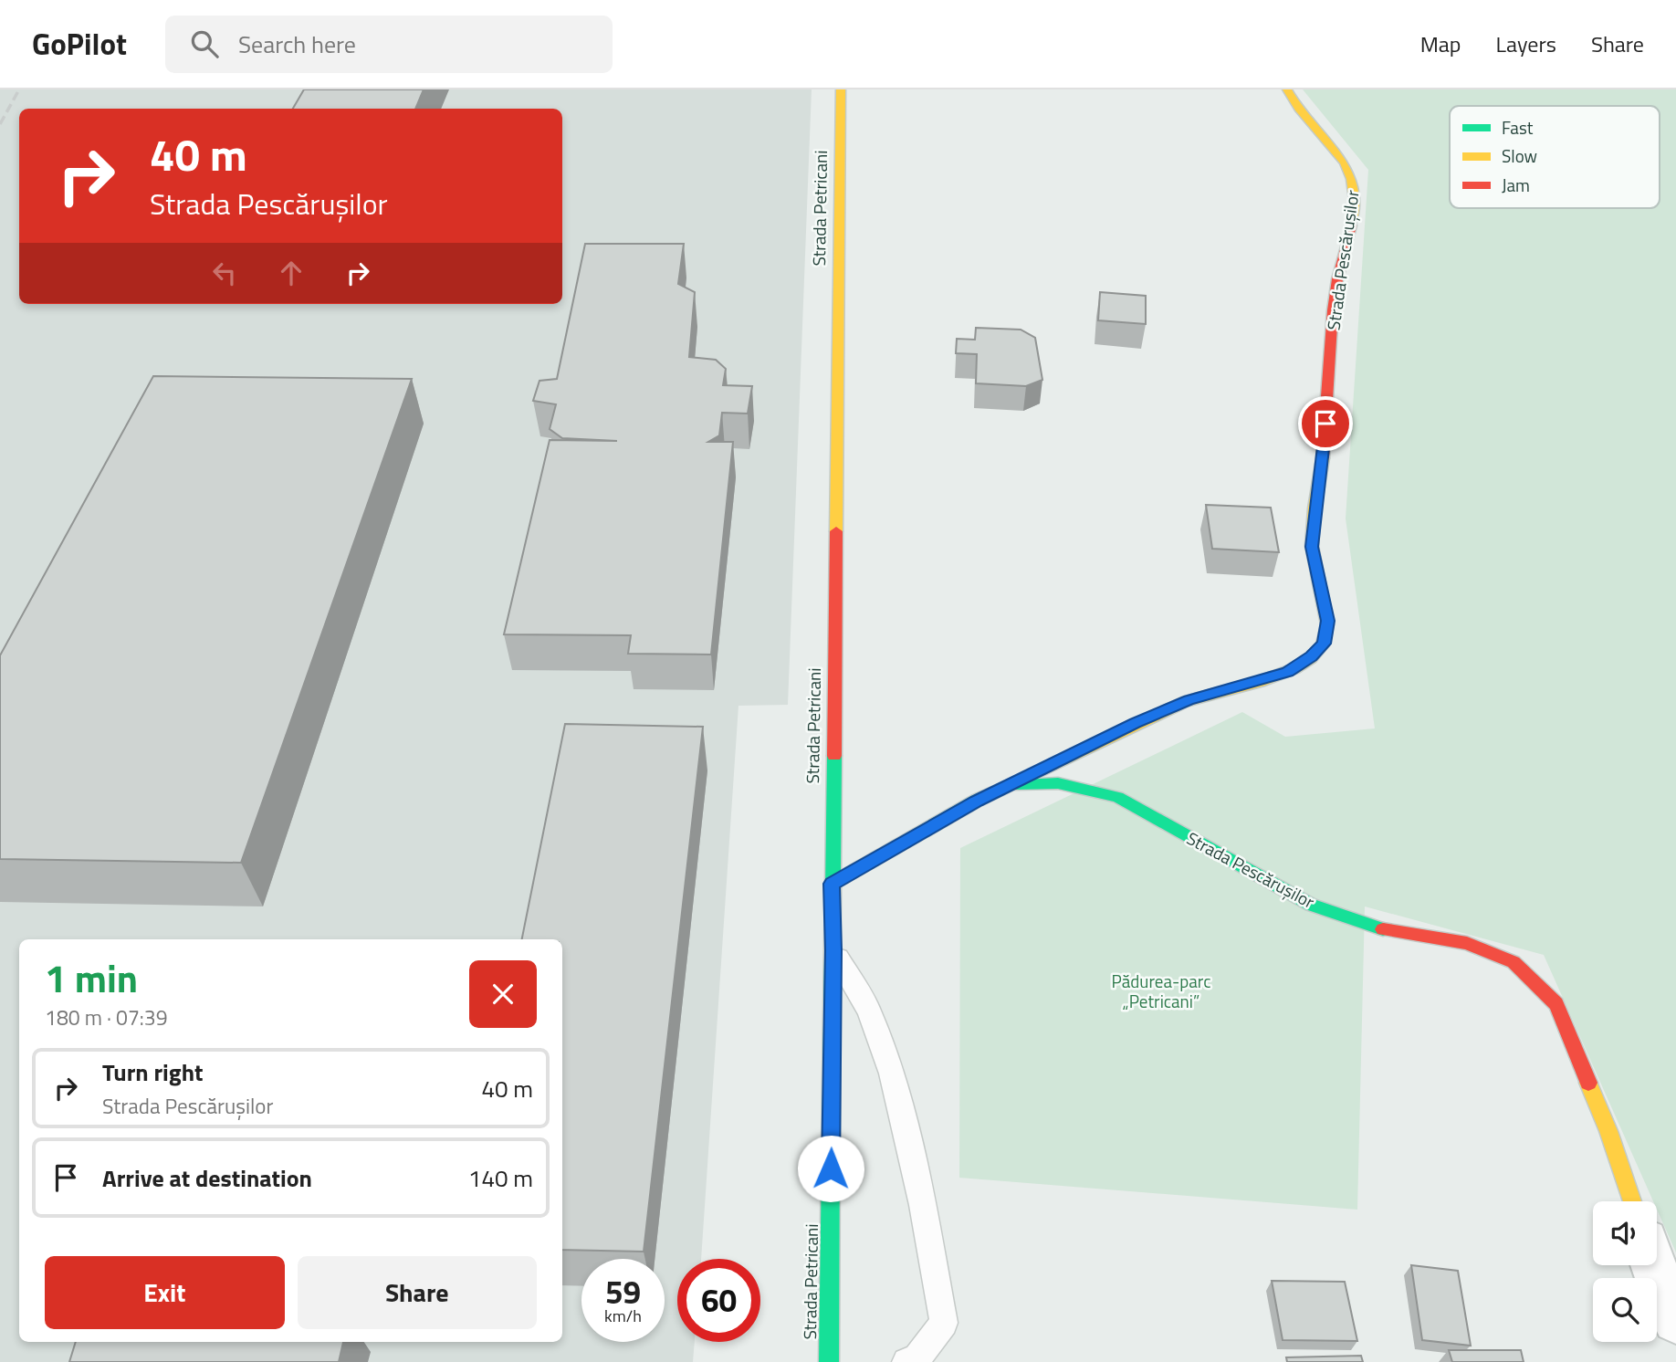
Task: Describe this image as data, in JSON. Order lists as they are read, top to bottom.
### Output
{
  "streets": {
    "street": ["Strada Petricani", "Strada Pescărușilor"]
  },
  "crossings": [
    ["Strada Petricani", "Strada Pescărușilor"]
  ],
  "parks": ["Pădurea-parc „Petricani”"],
  "legend": ["Fast", "Slow", "Jam"],
  "page": {
    "header": "GoPilot",
    "search": "Search here",
    "nav": ["Map", "Layers", "Share"],
    "turn": ["40 m", "Strada Pescărușilor"],
    "heading": ["1 min", "180 m · 07:39"],
    "list": [
      {
        "name": "Turn right",
        "note": "Strada Pescărușilor",
        "value": "40 m"
      },
      {
        "name": "Arrive at destination",
        "value": "140 m"
      }
    ],
    "buttons": ["Exit", "Share"],
    "speed": "59 km/h",
    "limit": "60"
  }
}
